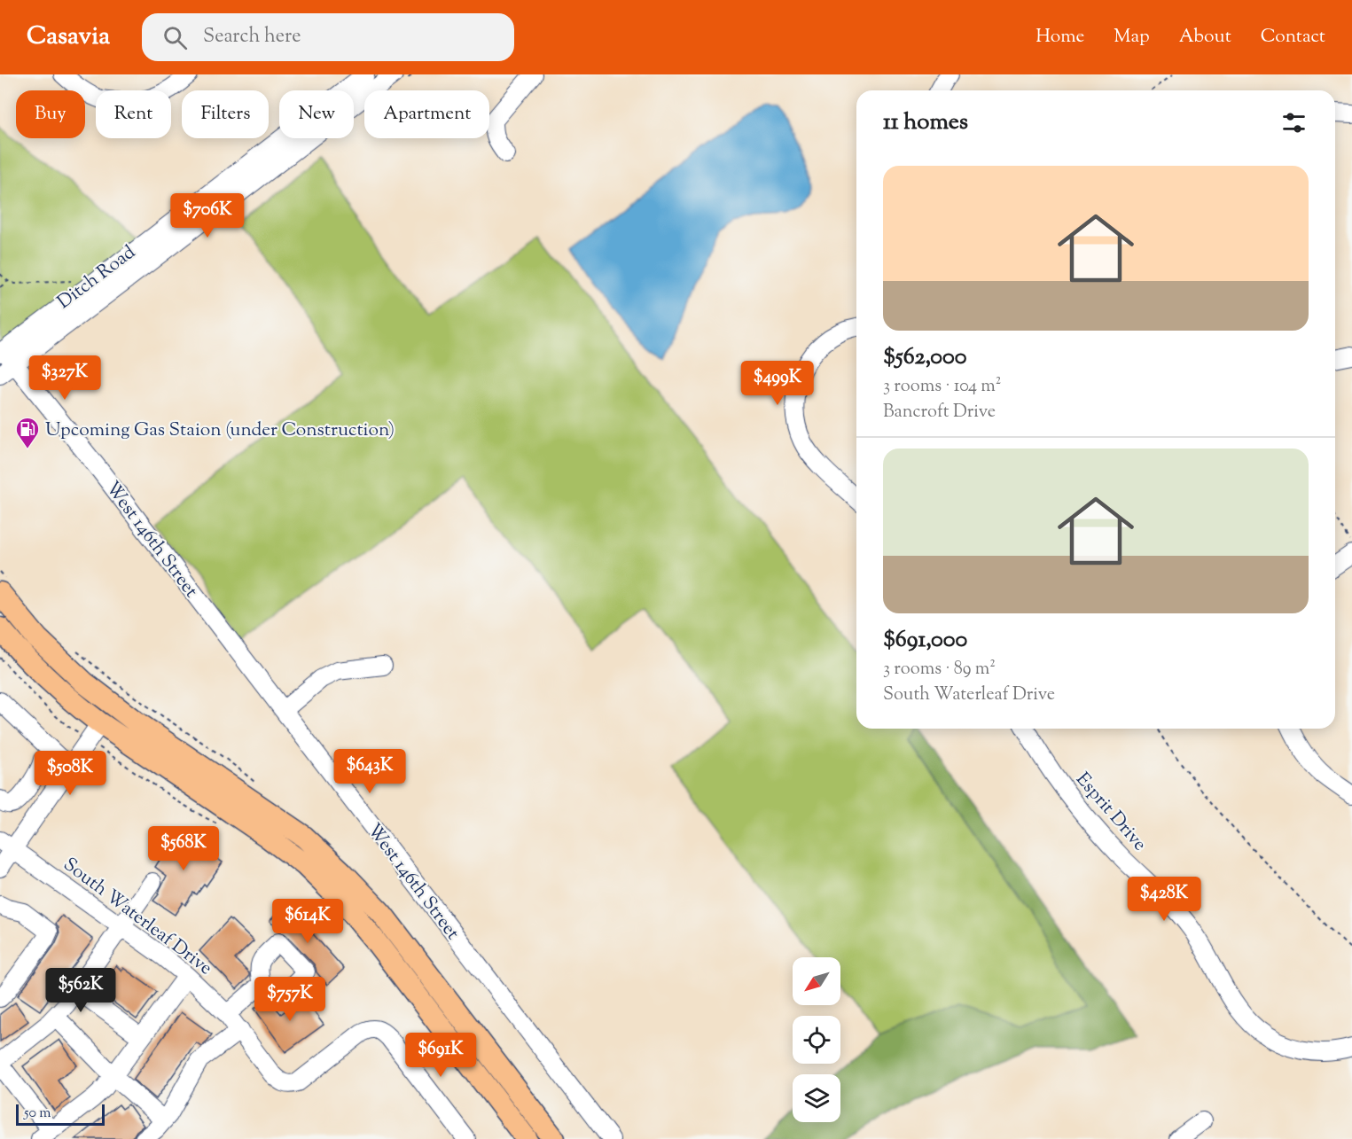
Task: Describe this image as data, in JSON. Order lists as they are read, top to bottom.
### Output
{
  "streets": {
    "street": [
      "Ditch Road",
      "West 146th Street",
      "Esprit Drive",
      "South Waterleaf Drive"
    ]
  },
  "crossings": [
    ["Ditch Road", "West 146th Street"]
  ],
  "places": {
    "fuel station": ["Upcoming Gas Staion (under Construction)"]
  },
  "scale_bar": "50 m",
  "north": "bottom left",
  "page": {
    "header": "Casavia",
    "search": "Search here",
    "nav": [
      "Home",
      "Map",
      "About",
      "Contact"
    ],
    "chip": [
      "Buy",
      "Rent",
      "Filters",
      "New",
      "Apartment"
    ],
    "heading": "11 homes",
    "list": [
      {
        "name": "$562,000",
        "note": "3 rooms · 104 m² · Bancroft Drive"
      },
      {
        "name": "$691,000",
        "note": "3 rooms · 89 m² · South Waterleaf Drive"
      }
    ],
    "price": [
      "$706K",
      "$327K",
      "$499K",
      "$643K",
      "$508K",
      "$568K",
      "$428K",
      "$614K",
      "$562K",
      "$757K",
      "$691K"
    ],
    "scale": "50 m"
  }
}
